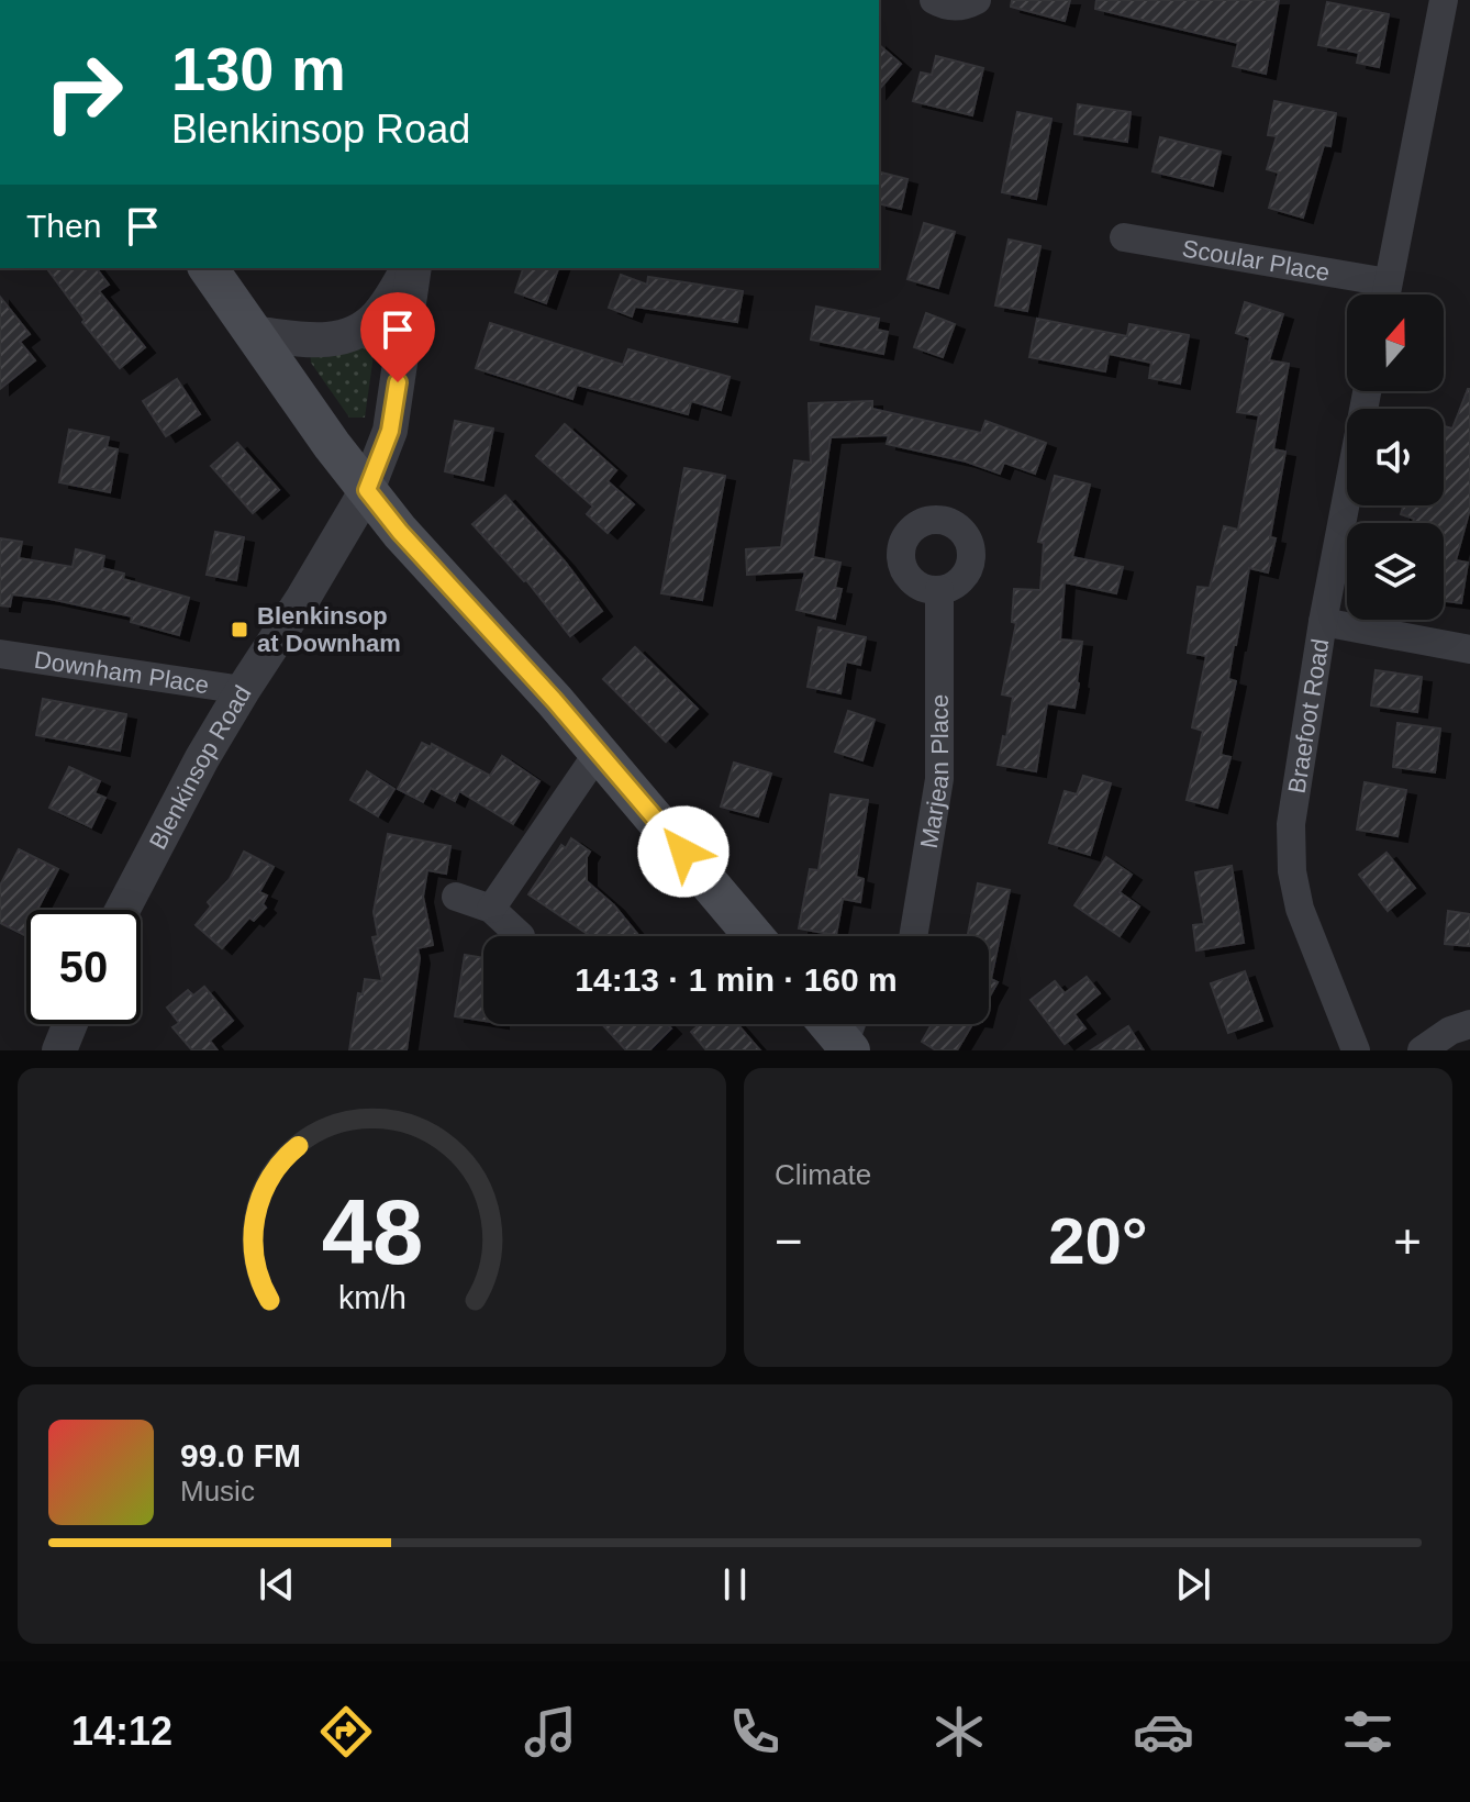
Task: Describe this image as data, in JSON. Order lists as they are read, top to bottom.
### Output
{
  "streets": {
    "street": [
      "Scoular Place",
      "Downham Place",
      "Braefoot Road",
      "Blenkinsop Road",
      "Marjean Place"
    ]
  },
  "crossings": [
    ["Downham Place", "Blenkinsop Road"]
  ],
  "places": {
    "transit": ["Blenkinsop at Downham"]
  },
  "north": "top",
  "page": {
    "turn": ["130 m", "Blenkinsop Road"],
    "then": "Then",
    "limit": "50",
    "trip": "14:13 · 1 min · 160 m",
    "tile": "Climate",
    "heat": ["−", "20°", "+"],
    "song": ["99.0 FM", "Music"],
    "tabs": "14:12",
    "gauge": ["48", "km/h"]
  }
}
